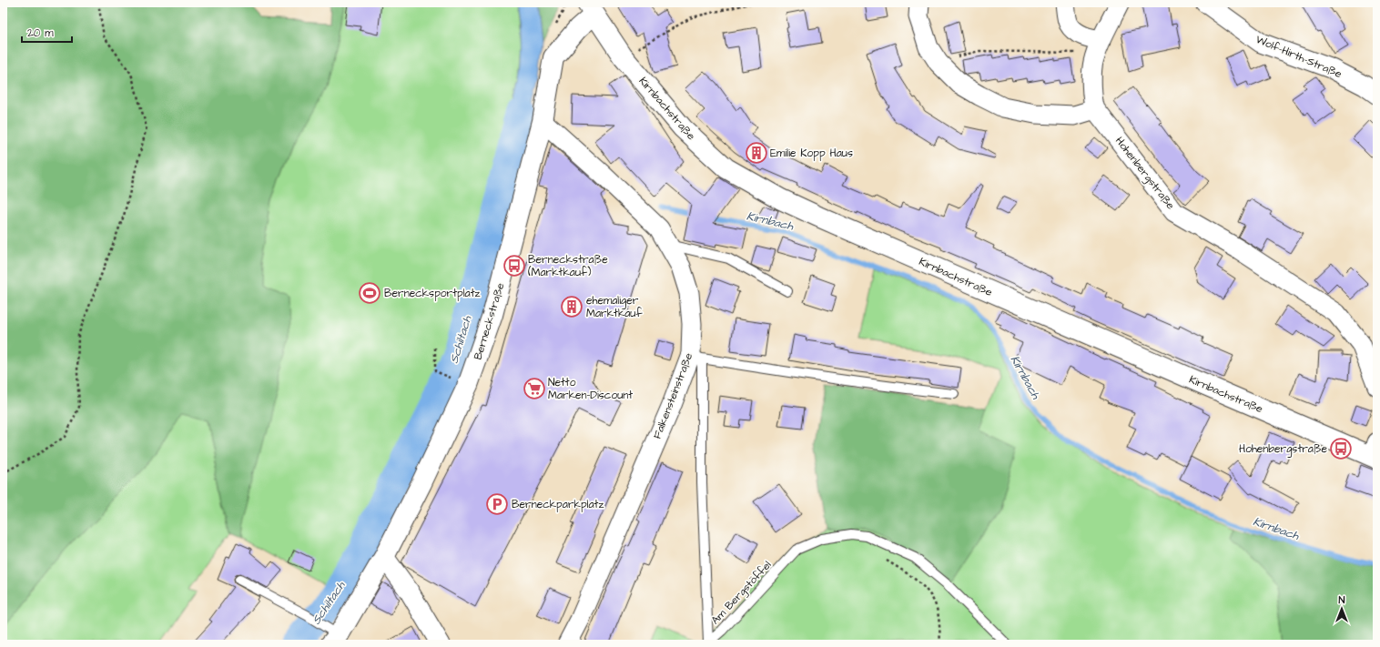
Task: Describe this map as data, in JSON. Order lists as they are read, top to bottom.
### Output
{
  "streets": {
    "main road": ["Kirnbachstraße", "Berneckstraße"],
    "street": ["Wolf-Hirth-Straße", "Hohenbergstraße", "Falkensteinstraße"],
    "lane": ["Am Bergstöffel"]
  },
  "crossings": [
    ["Kirnbachstraße", "Berneckstraße"],
    ["Berneckstraße", "Falkensteinstraße"],
    ["Falkensteinstraße", "Am Bergstöffel"]
  ],
  "water": ["Kirnbach", "Schiltach"],
  "places": {
    "building": ["Emilie Kopp Haus", "ehemaliger Marktkauf"],
    "bus stop": ["Berneckstraße (Marktkauf)", "Hohenbergstraße"],
    "sports": ["Bernecksportplatz"],
    "supermarket": ["Netto Marken-Discount"],
    "parking": ["Berneckparkplatz"]
  },
  "scale_bar": "20 m",
  "north": "top"
}
